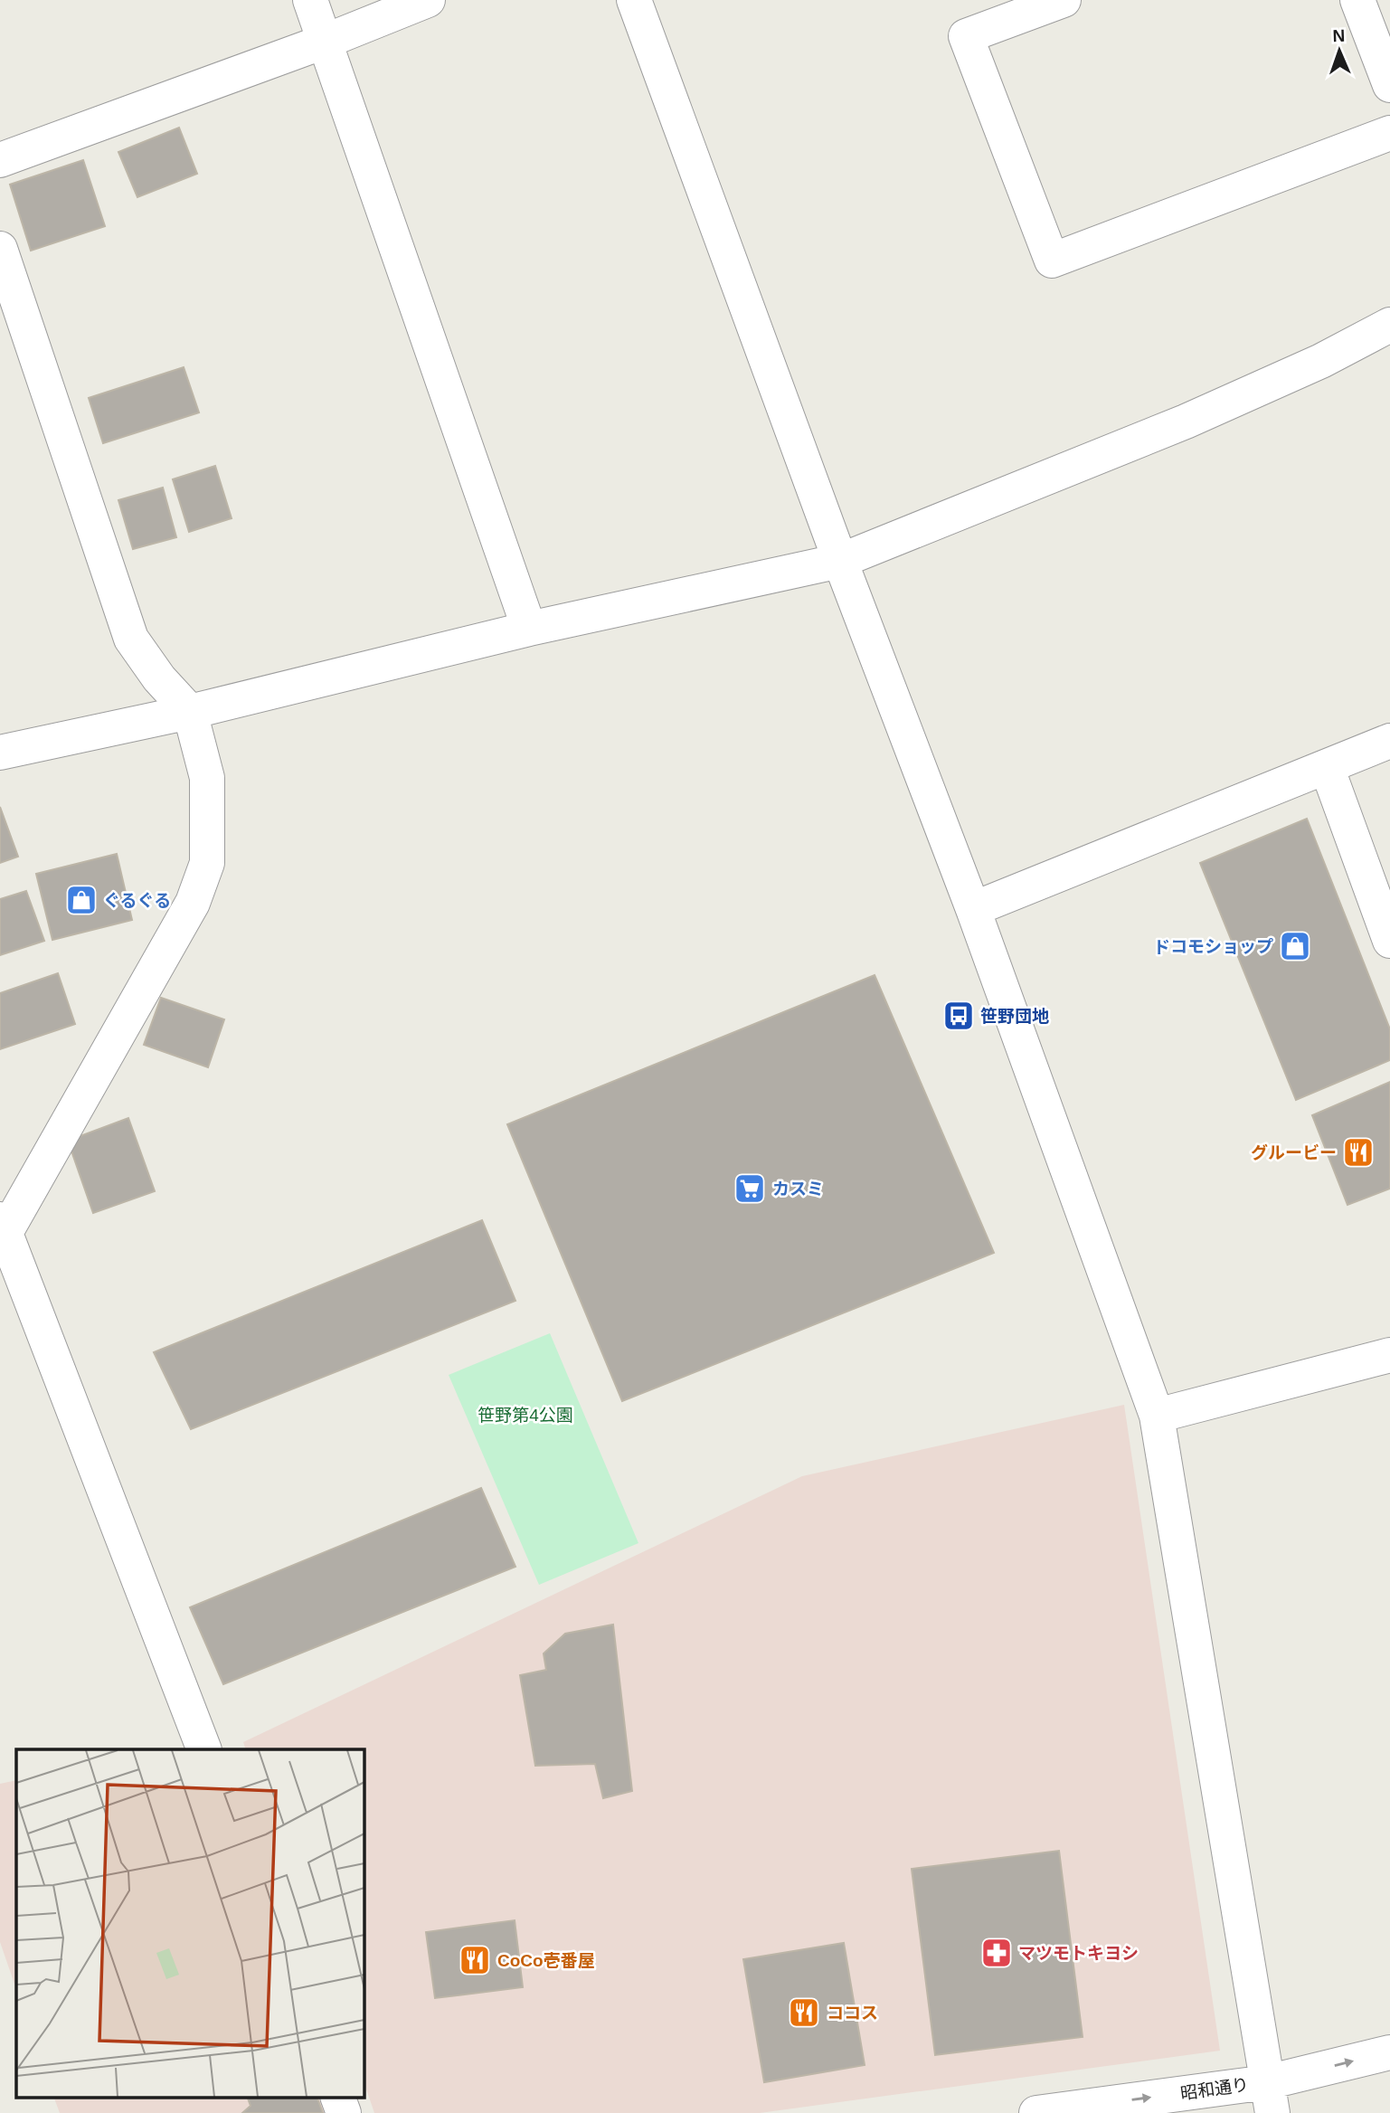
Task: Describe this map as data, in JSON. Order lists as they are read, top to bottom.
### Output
{
  "streets": {
    "street": ["昭和通り"]
  },
  "one_way": ["昭和通り"],
  "parks": ["笹野第4公園"],
  "places": {
    "shop": ["ぐるぐる", "ドコモショップ"],
    "bus stop": ["笹野団地"],
    "restaurant": ["グルービー", "CoCo壱番屋", "ココス"],
    "supermarket": ["カスミ"],
    "pharmacy": ["マツモトキヨシ"]
  },
  "north": "top"
}
